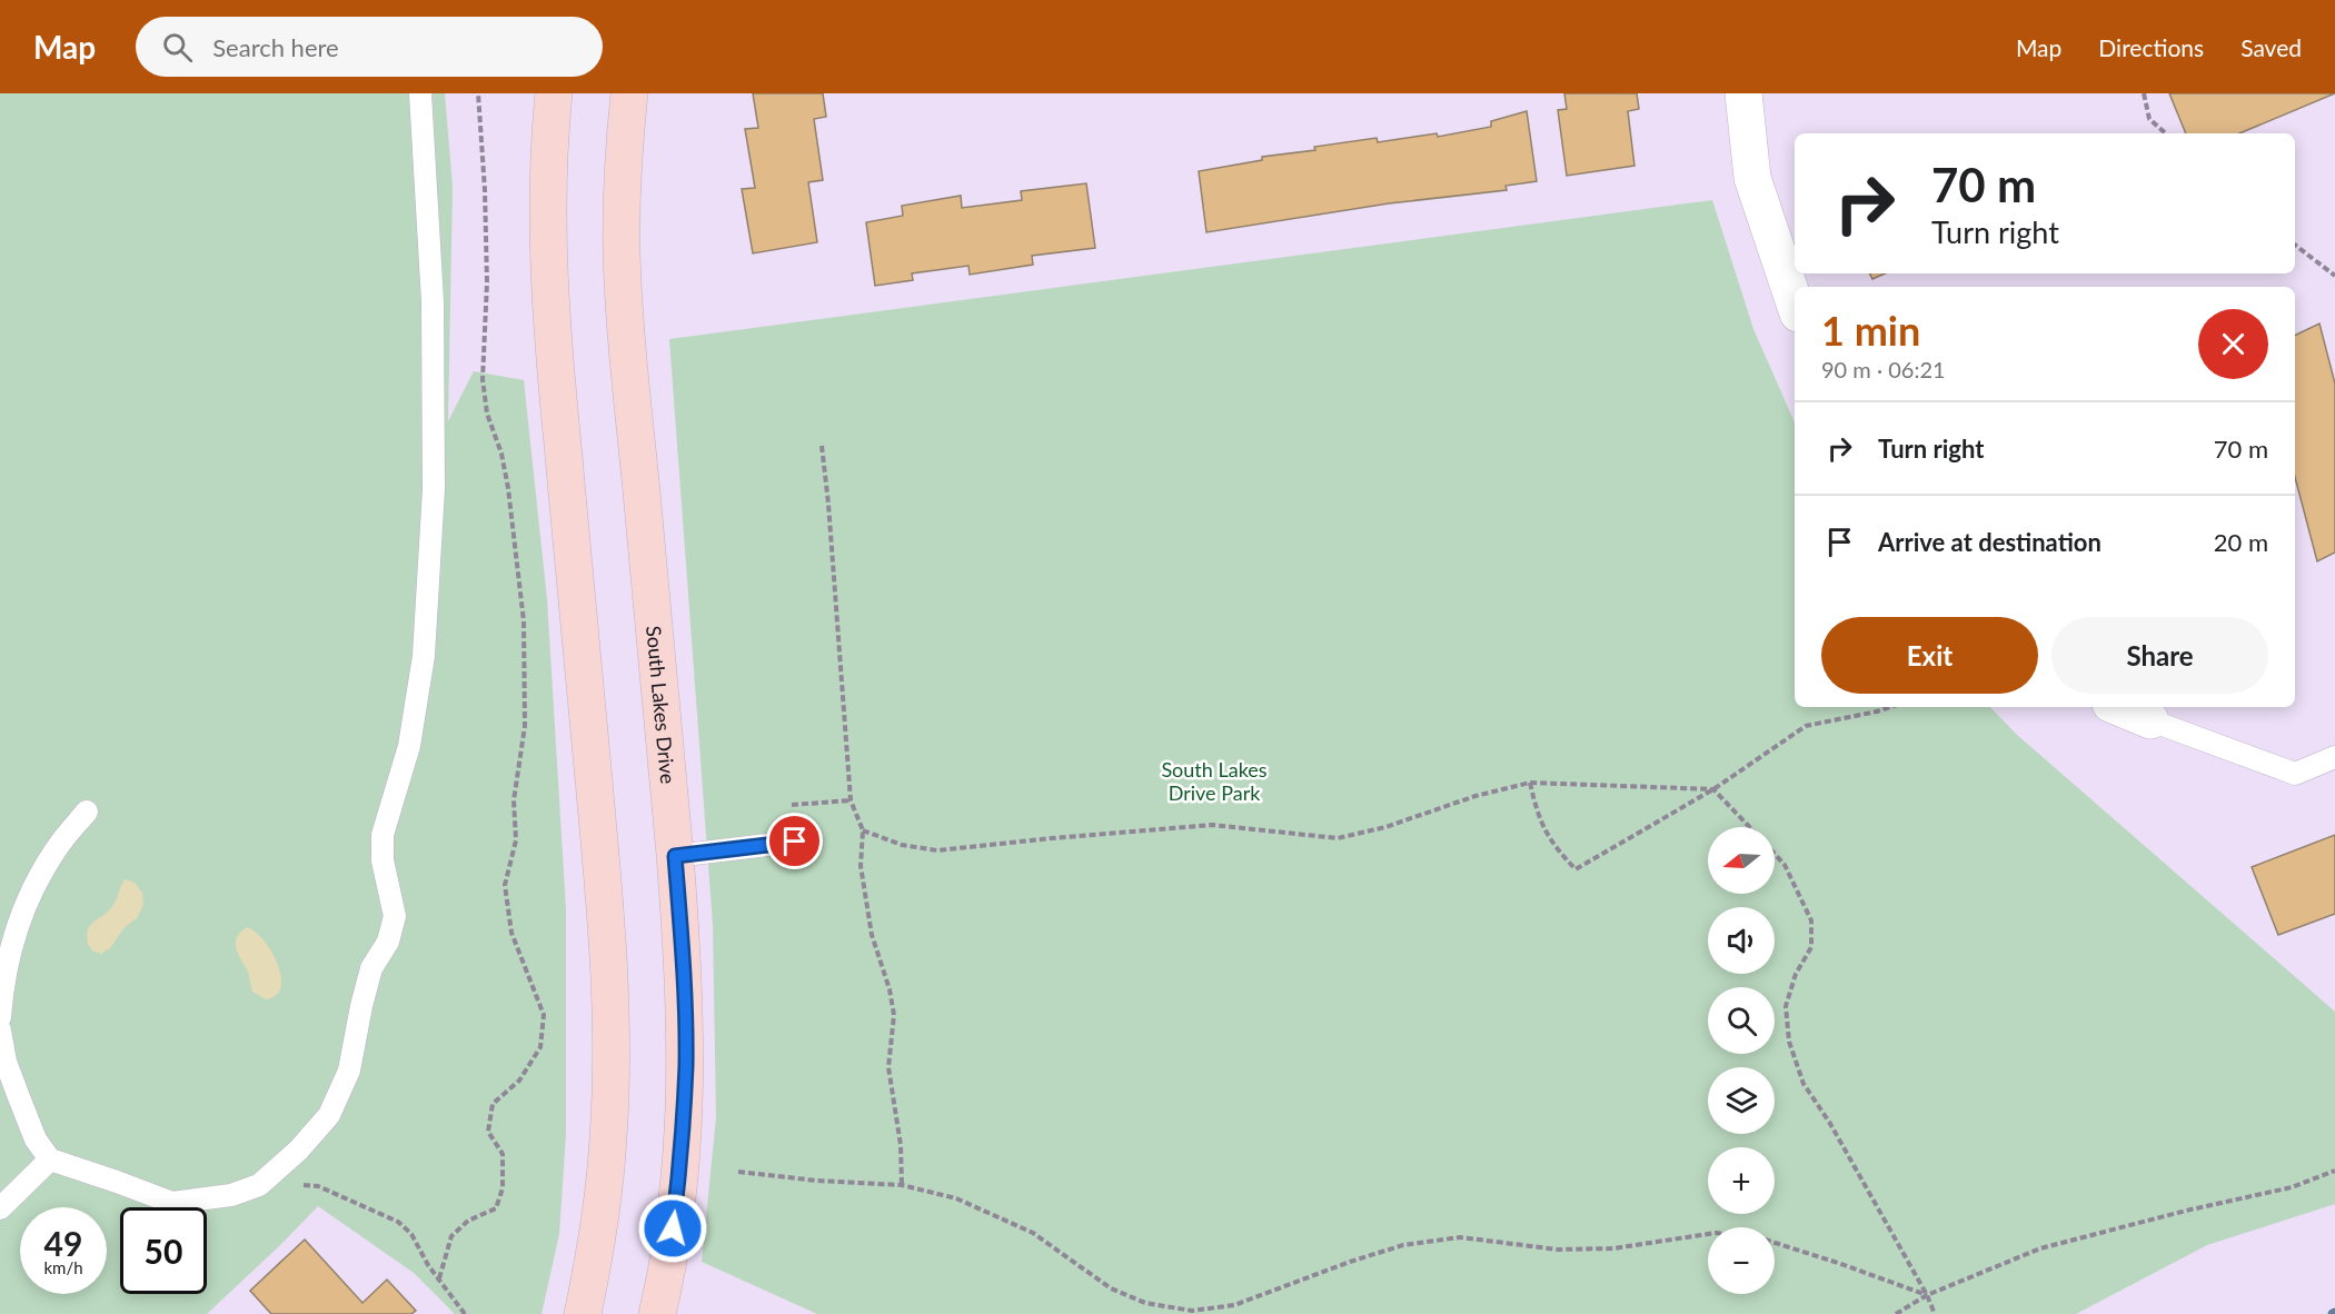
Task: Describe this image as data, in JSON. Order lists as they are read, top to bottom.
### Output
{
  "streets": {
    "main road": ["South Lakes Drive"]
  },
  "parks": ["South Lakes Drive Park"],
  "north": "left",
  "page": {
    "header": "Map",
    "search": "Search here",
    "nav": ["Map", "Directions", "Saved"],
    "turn": ["70 m", "Turn right"],
    "heading": ["1 min", "90 m · 06:21"],
    "list": [
      {
        "name": "Turn right",
        "value": "70 m"
      },
      {
        "name": "Arrive at destination",
        "value": "20 m"
      }
    ],
    "buttons": ["Exit", "Share"],
    "map_buttons": ["+", "−"],
    "speed": "49 km/h",
    "limit": "50"
  }
}
